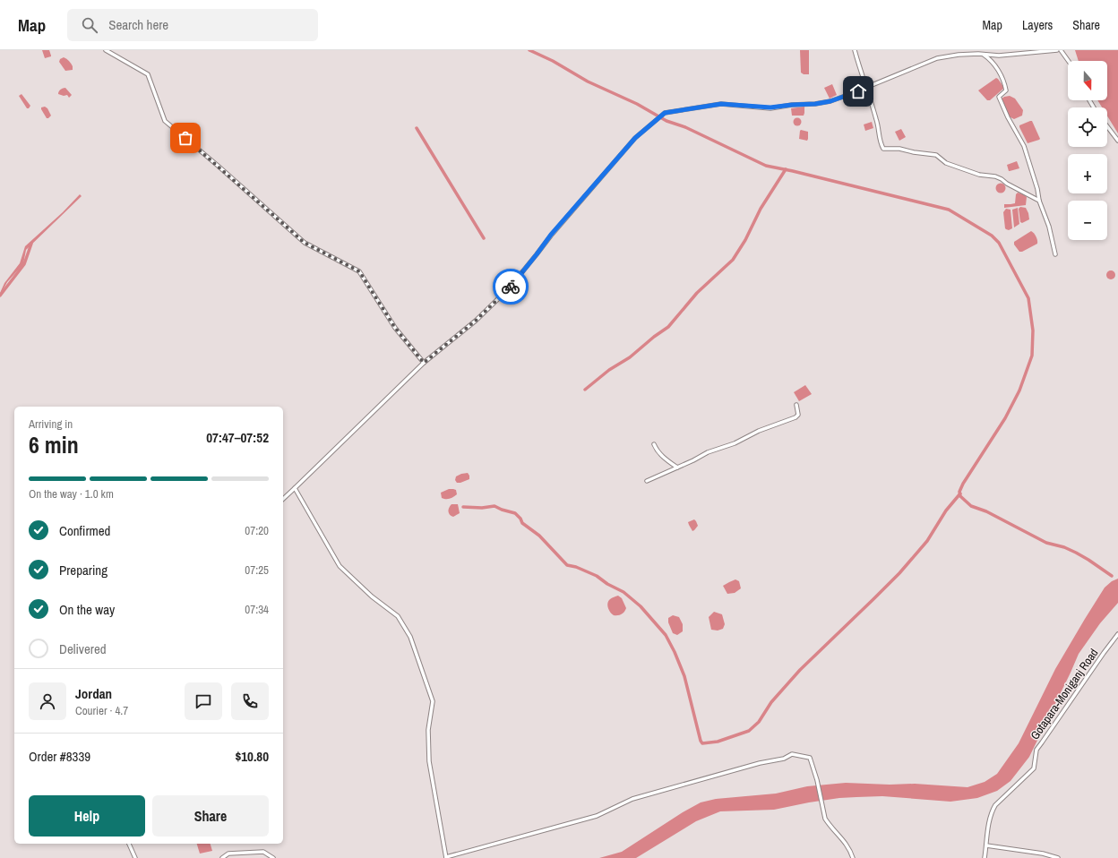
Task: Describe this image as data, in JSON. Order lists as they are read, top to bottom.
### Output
{
  "streets": {
    "street": ["Gotapara-Moniganj Road"]
  },
  "north": "bottom",
  "page": {
    "header": "Map",
    "search": "Search here",
    "nav": ["Map", "Layers", "Share"],
    "map_buttons": ["+", "−"],
    "heading": ["6 min", "Arriving in", "07:47–07:52"],
    "panel": [
      "Jordan",
      "Courier · 4.7",
      "Order #8339",
      "$10.80"
    ],
    "bar": "On the way · 1.0 km",
    "list": [
      ["Confirmed", "07:20"],
      ["Preparing", "07:25"],
      ["On the way", "07:34"],
      "Delivered"
    ],
    "buttons": ["Help", "Share"]
  }
}
